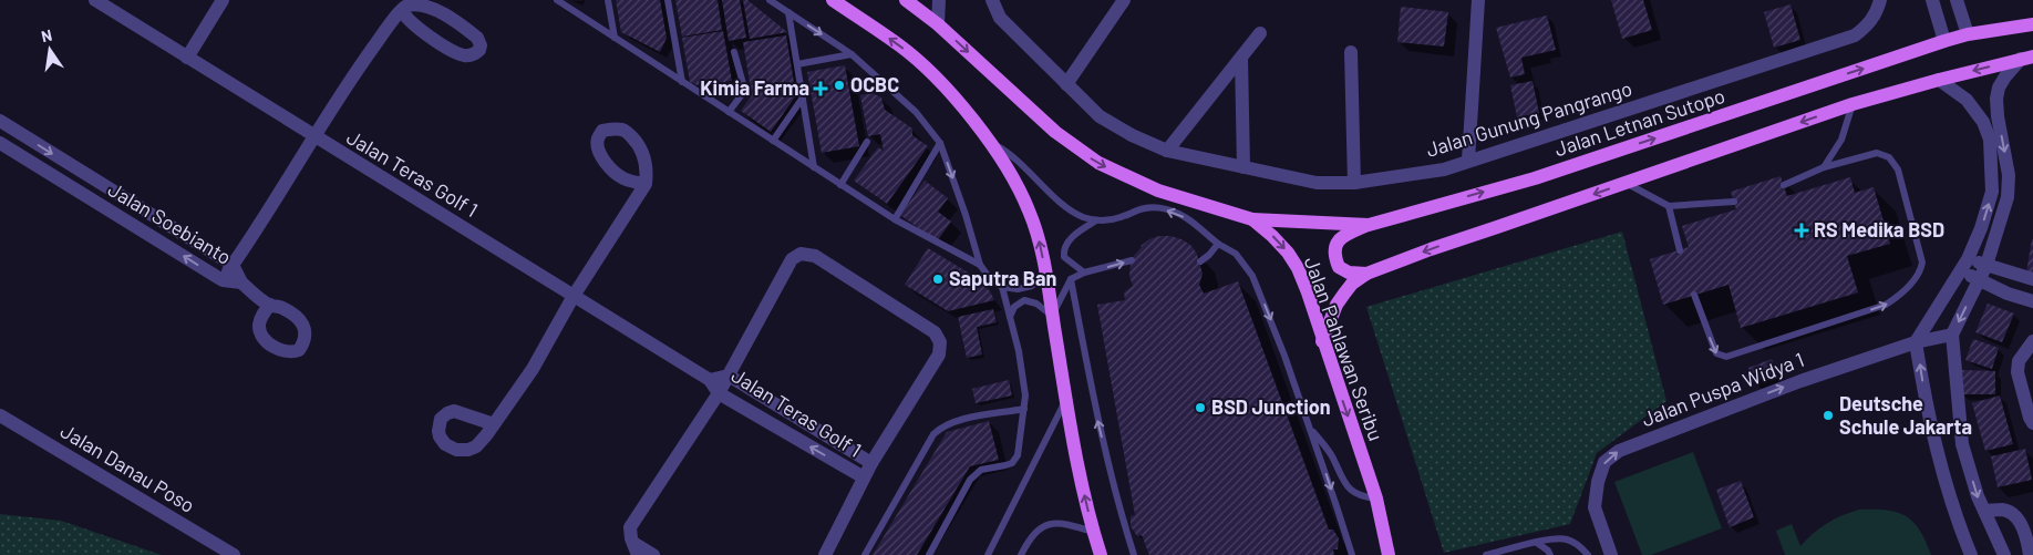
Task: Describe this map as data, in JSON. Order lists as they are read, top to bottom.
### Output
{
  "streets": {
    "main road": ["Jalan Letnan Sutopo", "Jalan Pahlawan Seribu"],
    "street": [
      "Jalan Gunung Pangrango",
      "Jalan Teras Golf 1",
      "Jalan Soebianto",
      "Jalan Puspa Widya 1",
      "Jalan Danau Poso"
    ]
  },
  "crossings": [
    ["Jalan Letnan Sutopo", "Jalan Pahlawan Seribu"]
  ],
  "one_way": ["Jalan Puspa Widya 1"],
  "places": {
    "other": [
      "OCBC",
      "Saputra Ban",
      "BSD Junction",
      "Deutsche Schule Jakarta"
    ],
    "health": ["Kimia Farma", "RS Medika BSD"]
  },
  "north": "top"
}
